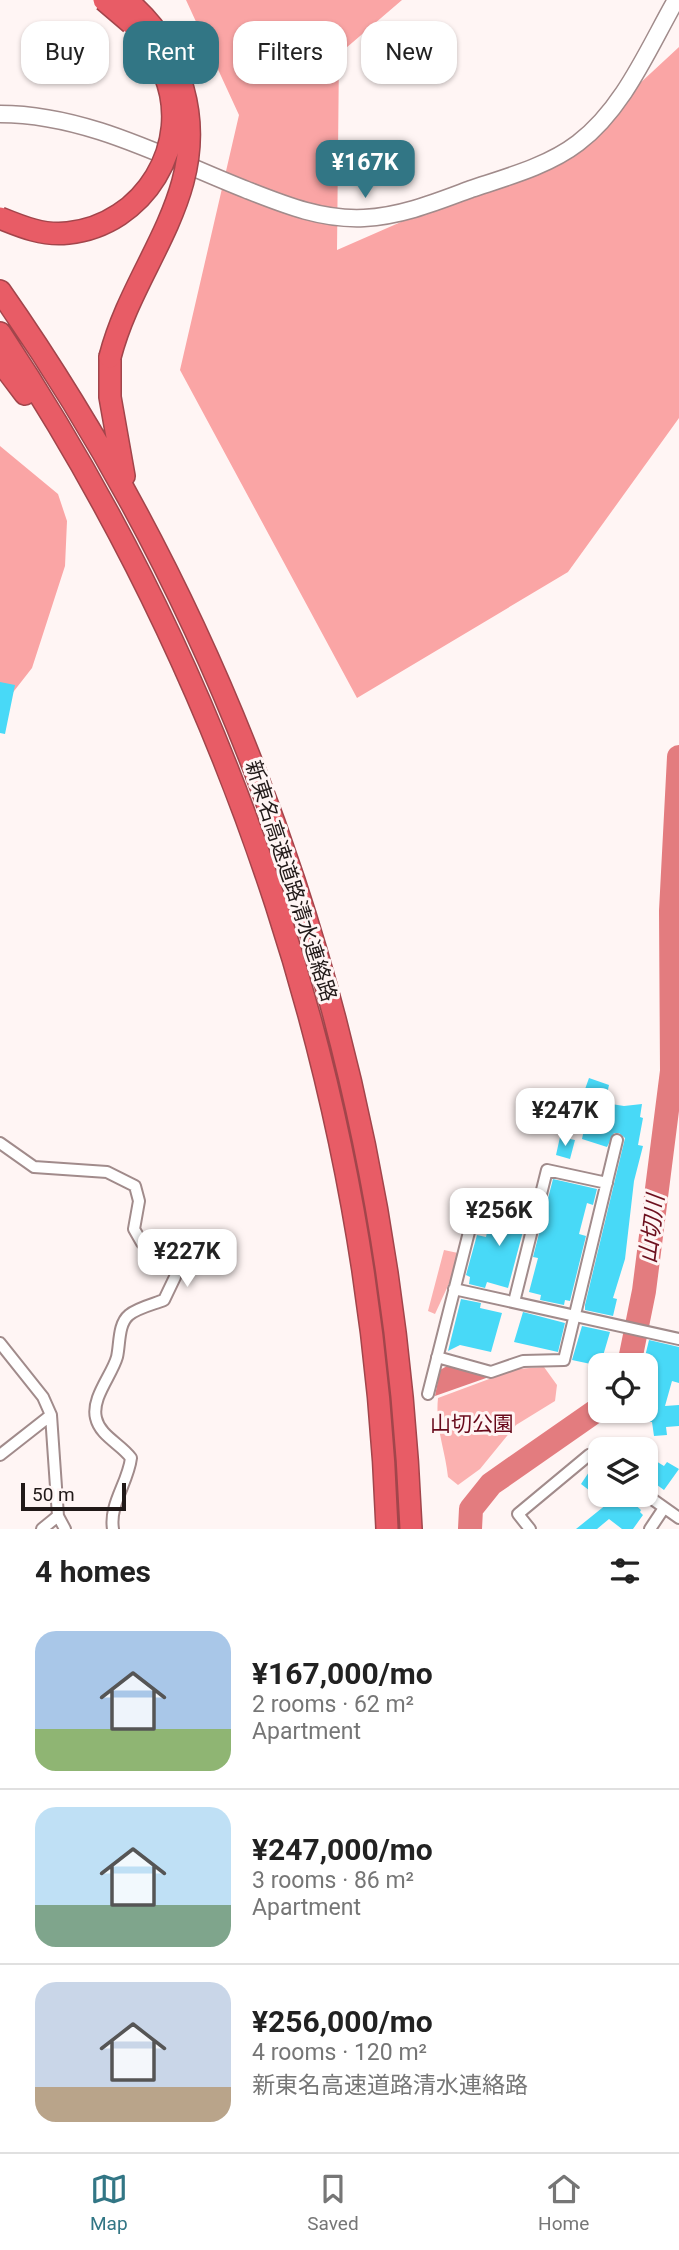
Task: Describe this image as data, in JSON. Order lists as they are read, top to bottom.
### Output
{
  "streets": {
    "highway": ["新東名高速道路清水連絡路"]
  },
  "water": ["山切川"],
  "parks": ["山切公園"],
  "scale_bar": "50 m",
  "page": {
    "chip": [
      "Buy",
      "Rent",
      "Filters",
      "New"
    ],
    "price": [
      "¥167K",
      "¥247K",
      "¥256K",
      "¥227K"
    ],
    "scale": "50 m",
    "heading": "4 homes",
    "list": [
      {
        "name": "¥167,000/mo",
        "note": "2 rooms · 62 m² · Apartment"
      },
      {
        "name": "¥247,000/mo",
        "note": "3 rooms · 86 m² · Apartment"
      },
      {
        "name": "¥256,000/mo",
        "note": "4 rooms · 120 m² · 新東名高速道路清水連絡路"
      }
    ],
    "tabs": ["Map", "Saved", "Home"]
  }
}
